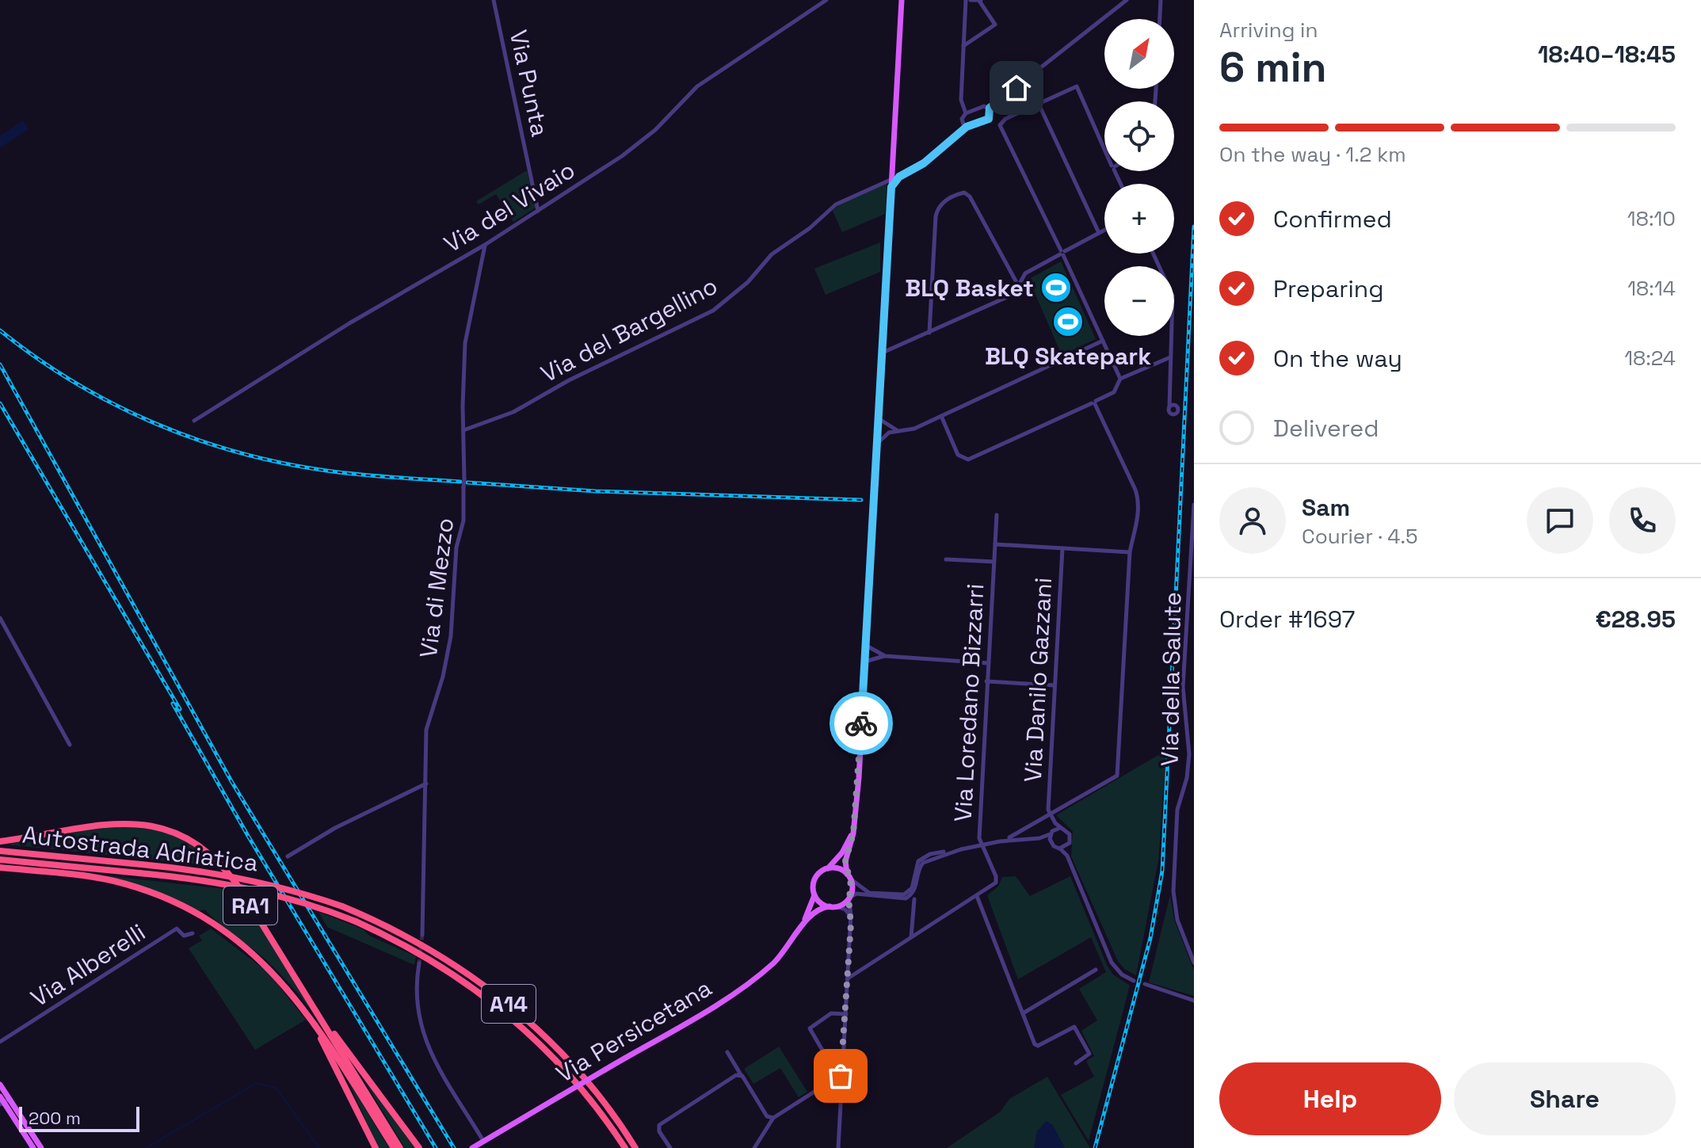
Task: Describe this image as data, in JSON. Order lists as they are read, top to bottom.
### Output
{
  "streets": {
    "highway": ["Autostrada Adriatica", "RA1", "A14"],
    "main road": ["Via Persicetana"],
    "street": [
      "Via Punta",
      "Via del Vivaio",
      "Via del Bargellino",
      "Via di Mezzo",
      "Via della Salute",
      "Via Danilo Gazzani",
      "Via Loredano Bizzarri",
      "Via Alberelli"
    ]
  },
  "crossings": [
    ["Via Punta", "Via del Vivaio"],
    ["Via del Vivaio", "Via di Mezzo"],
    ["Via del Bargellino", "Via di Mezzo"]
  ],
  "places": {
    "sports": ["BLQ Basket", "BLQ Skatepark"]
  },
  "scale_bar": "200 m",
  "north": "top right",
  "page": {
    "heading": ["6 min", "Arriving in", "18:40–18:45"],
    "panel": [
      "Sam",
      "Courier · 4.5",
      "Order #1697",
      "€28.95"
    ],
    "map_buttons": ["+", "−"],
    "bar": "On the way · 1.2 km",
    "list": [
      ["Confirmed", "18:10"],
      ["Preparing", "18:14"],
      ["On the way", "18:24"],
      "Delivered"
    ],
    "buttons": ["Help", "Share"],
    "scale": "200 m"
  }
}
